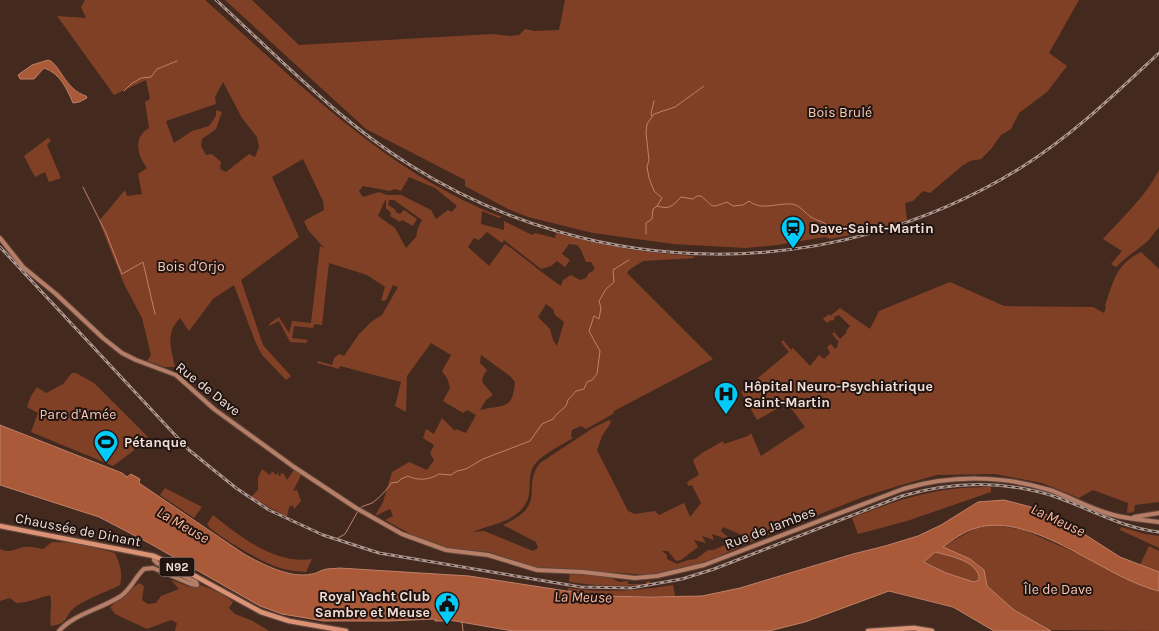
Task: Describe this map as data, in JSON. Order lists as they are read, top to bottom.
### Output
{
  "streets": {
    "main road": [
      "Rue de Dave",
      "Rue de Jambes",
      "Chaussée de Dinant",
      "N92"
    ]
  },
  "crossings": [
    ["Rue de Dave", "Rue de Jambes"]
  ],
  "water": ["La Meuse"],
  "parks": [
    "Bois Brulé",
    "Bois d'Orjo",
    "Parc d'Amée",
    "Île de Dave"
  ],
  "places": {
    "station": ["Dave-Saint-Martin"],
    "hospital": ["Hôpital Neuro-Psychiatrique Saint-Martin"],
    "sports": ["Pétanque"],
    "public building": ["Royal Yacht Club Sambre et Meuse"]
  }
}
